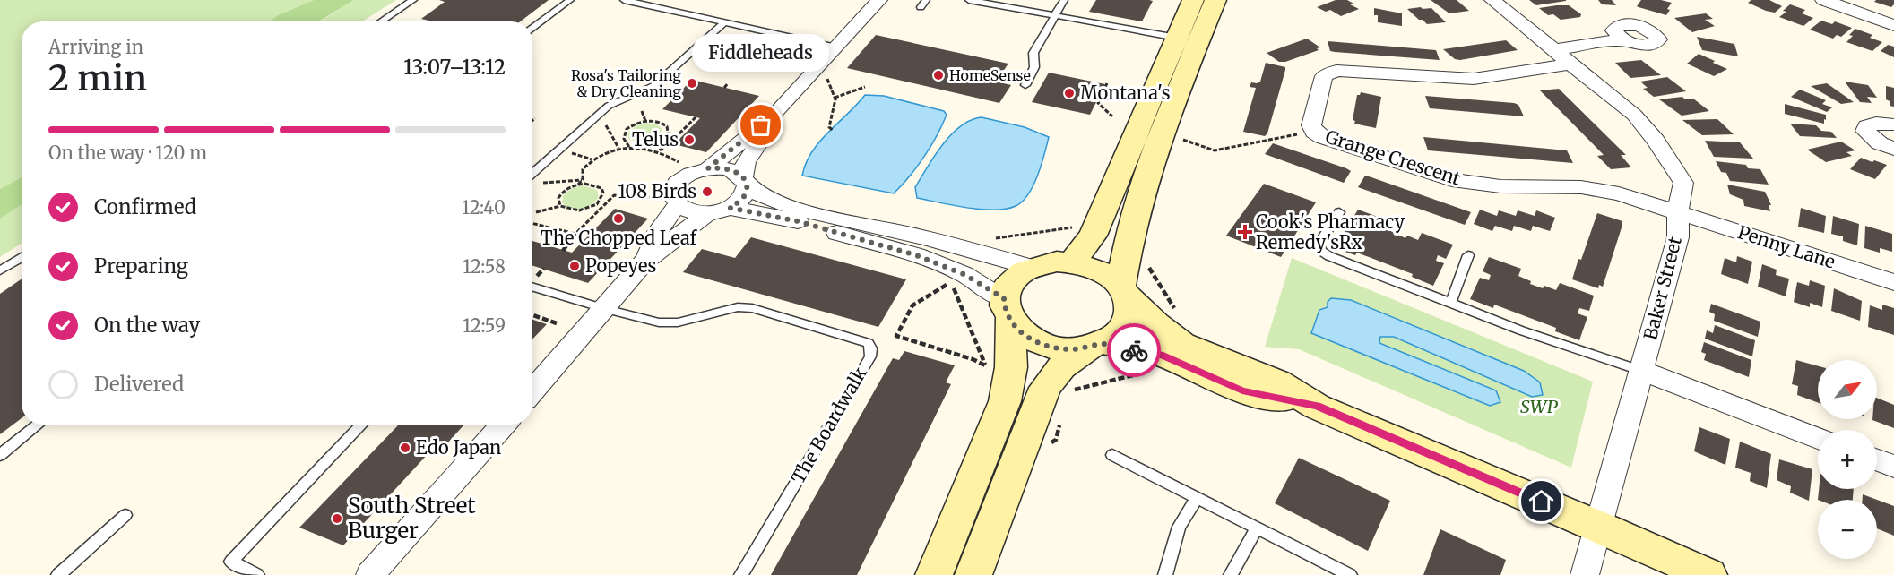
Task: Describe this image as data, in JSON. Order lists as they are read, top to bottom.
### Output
{
  "streets": {
    "street": ["Grange Crescent", "Penny Lane", "Baker Street"],
    "lane": ["The Boardwalk"]
  },
  "crossings": [
    ["Grange Crescent", "Penny Lane"],
    ["Grange Crescent", "Baker Street"],
    ["Penny Lane", "Baker Street"]
  ],
  "parks": ["SWP"],
  "places": {
    "other": [
      "HomeSense",
      "Rosa's Tailoring & Dry Cleaning",
      "Montana's",
      "Fiddleheads",
      "Telus",
      "108 Birds",
      "The Chopped Leaf",
      "Popeyes",
      "Edo Japan",
      "South Street Burger"
    ],
    "health": ["Cook's Pharmacy Remedy'sRx"]
  },
  "north": "top right",
  "page": {
    "heading": ["2 min", "Arriving in", "13:07–13:12"],
    "bubble": "Fiddleheads",
    "bar": "On the way · 120 m",
    "list": [
      ["Confirmed", "12:40"],
      ["Preparing", "12:58"],
      ["On the way", "12:59"],
      "Delivered"
    ],
    "map_buttons": ["+", "−"]
  }
}
